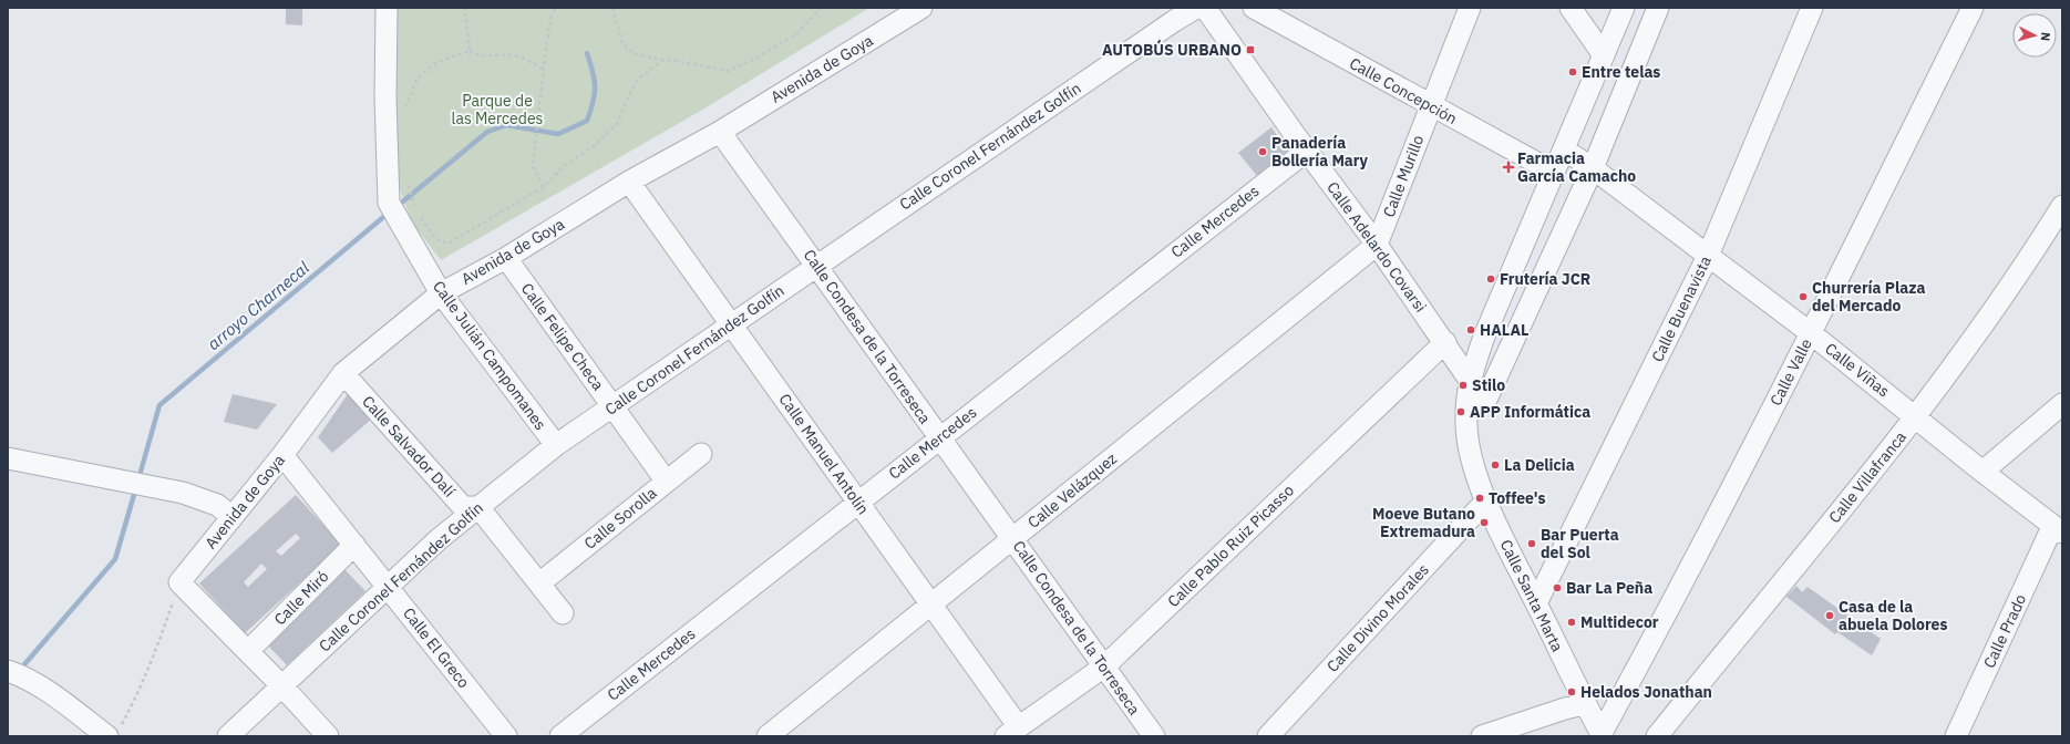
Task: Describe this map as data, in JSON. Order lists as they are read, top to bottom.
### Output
{
  "streets": {
    "street": [
      "Avenida de Goya",
      "Calle Concepción",
      "Calle Coronel Fernández Golfín",
      "Calle Murillo",
      "Calle Mercedes",
      "Calle Adelardo Covarsi",
      "Calle Buenavista",
      "Calle Felipe Checa",
      "Calle Condesa de la Torreseca",
      "Calle Julián Campomanes",
      "Calle Viñas",
      "Calle Valle",
      "Calle Salvador Dalí",
      "Calle Manuel Antolín",
      "Calle Villafranca",
      "Calle Velázquez",
      "Calle Sorolla",
      "Calle Pablo Ruiz Picasso",
      "Calle Santa Marta",
      "Calle Miró",
      "Calle Divino Morales",
      "Calle Prado",
      "Calle El Greco"
    ]
  },
  "crossings": [
    ["Avenida de Goya", "Calle Felipe Checa"],
    ["Avenida de Goya", "Calle Condesa de la Torreseca"],
    ["Avenida de Goya", "Calle Julián Campomanes"],
    ["Avenida de Goya", "Calle Salvador Dalí"],
    ["Avenida de Goya", "Calle Manuel Antolín"],
    ["Avenida de Goya", "Calle El Greco"],
    ["Calle Concepción", "Calle Murillo"],
    ["Calle Concepción", "Calle Santa Marta"],
    ["Calle Coronel Fernández Golfín", "Calle Felipe Checa"],
    ["Calle Coronel Fernández Golfín", "Calle Condesa de la Torreseca"],
    ["Calle Coronel Fernández Golfín", "Calle Julián Campomanes"],
    ["Calle Coronel Fernández Golfín", "Calle Salvador Dalí"],
    ["Calle Coronel Fernández Golfín", "Calle Manuel Antolín"],
    ["Calle Coronel Fernández Golfín", "Calle El Greco"],
    ["Calle Murillo", "Calle Adelardo Covarsi"],
    ["Calle Murillo", "Calle Velázquez"],
    ["Calle Mercedes", "Calle Adelardo Covarsi"],
    ["Calle Mercedes", "Calle Condesa de la Torreseca"],
    ["Calle Mercedes", "Calle Manuel Antolín"],
    ["Calle Adelardo Covarsi", "Calle Velázquez"],
    ["Calle Adelardo Covarsi", "Calle Pablo Ruiz Picasso"],
    ["Calle Adelardo Covarsi", "Calle Santa Marta"],
    ["Calle Buenavista", "Calle Viñas"],
    ["Calle Buenavista", "Calle Santa Marta"],
    ["Calle Felipe Checa", "Calle Sorolla"],
    ["Calle Condesa de la Torreseca", "Calle Velázquez"],
    ["Calle Condesa de la Torreseca", "Calle Pablo Ruiz Picasso"],
    ["Calle Viñas", "Calle Valle"],
    ["Calle Viñas", "Calle Villafranca"],
    ["Calle Viñas", "Calle Santa Marta"],
    ["Calle Viñas", "Calle Prado"],
    ["Calle Valle", "Calle Santa Marta"],
    ["Calle Manuel Antolín", "Calle Velázquez"],
    ["Calle Manuel Antolín", "Calle Pablo Ruiz Picasso"],
    ["Calle Santa Marta", "Calle Divino Morales"],
    ["Calle Miró", "Calle El Greco"]
  ],
  "water": ["arroyo Charnecal"],
  "parks": ["Parque de las Mercedes"],
  "places": {
    "transit": ["AUTOBÚS URBANO"],
    "other": [
      "Entre telas",
      "Panadería Bollería Mary",
      "Frutería JCR",
      "Churrería Plaza del Mercado",
      "HALAL",
      "Stilo",
      "APP Informática",
      "La Delicia",
      "Toffee's",
      "Moeve Butano Extremadura",
      "Bar Puerta del Sol",
      "Bar La Peña",
      "Casa de la abuela Dolores",
      "Multidecor",
      "Helados Jonathan"
    ],
    "health": ["Farmacia García Camacho"]
  },
  "north": "right"
}
